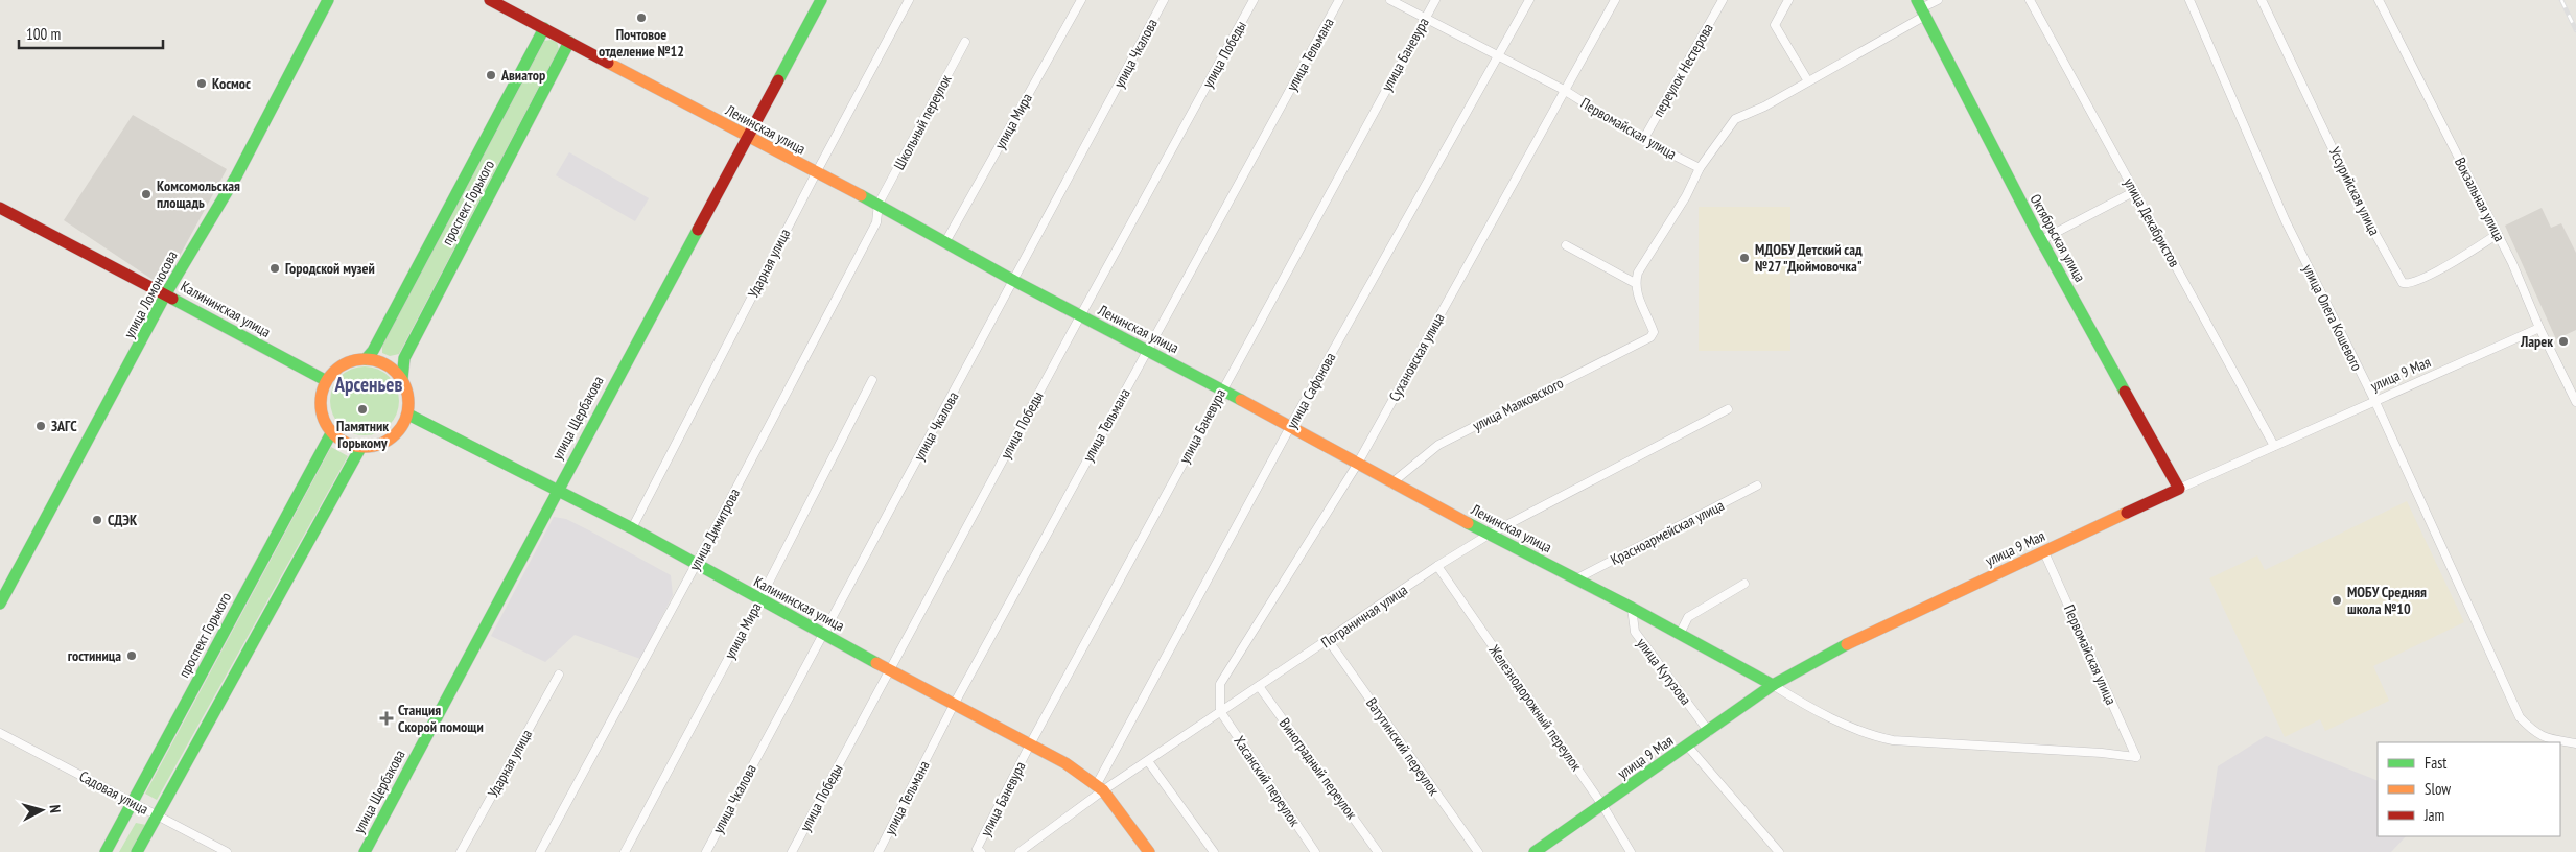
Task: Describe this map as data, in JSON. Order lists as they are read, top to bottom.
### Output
{
  "streets": {
    "main road": [
      "Ленинская улица",
      "проспект Горького",
      "Октябрьская улица",
      "улица Ломоносова",
      "Калининская улица",
      "улица 9 Мая",
      "улица Щербакова"
    ],
    "street": [
      "улица Чкалова",
      "улица Победы",
      "улица Тельмана",
      "улица Баневура",
      "переулок Нестерова",
      "улица Мира",
      "Школьный переулок",
      "Первомайская улица",
      "Уссурийская улица",
      "Вокзальная улица",
      "улица Декабристов",
      "Ударная улица",
      "улица Олега Кошевого",
      "Сухановская улица",
      "улица Сафонова",
      "улица Маяковского",
      "улица Димитрова",
      "Красноармейская улица",
      "Пограничная улица",
      "улица Кутузова",
      "Железнодорожный переулок",
      "Ватутинский переулок",
      "Виноградный переулок",
      "Хасанский переулок",
      "Садовая улица"
    ]
  },
  "crossings": [
    ["улица Чкалова", "Ленинская улица"],
    ["улица Чкалова", "Калининская улица"],
    ["улица Победы", "Ленинская улица"],
    ["улица Победы", "Калининская улица"],
    ["улица Тельмана", "Ленинская улица"],
    ["улица Тельмана", "Калининская улица"],
    ["улица Баневура", "Первомайская улица"],
    ["улица Баневура", "Ленинская улица"],
    ["улица Баневура", "Калининская улица"],
    ["переулок Нестерова", "Первомайская улица"],
    ["улица Мира", "Ленинская улица"],
    ["улица Мира", "Калининская улица"],
    ["Школьный переулок", "Ленинская улица"],
    ["Школьный переулок", "улица Димитрова"],
    ["Первомайская улица", "Ленинская улица"],
    ["Первомайская улица", "Сухановская улица"],
    ["Первомайская улица", "улица 9 Мая"],
    ["Первомайская улица", "улица Сафонова"],
    ["Ленинская улица", "проспект Горького"],
    ["Ленинская улица", "Ударная улица"],
    ["Ленинская улица", "Сухановская улица"],
    ["Ленинская улица", "улица 9 Мая"],
    ["Ленинская улица", "улица Сафонова"],
    ["Ленинская улица", "улица Маяковского"],
    ["Ленинская улица", "улица Щербакова"],
    ["Ленинская улица", "улица Димитрова"],
    ["Ленинская улица", "Красноармейская улица"],
    ["Ленинская улица", "Пограничная улица"],
    ["Ленинская улица", "улица Кутузова"],
    ["Уссурийская улица", "Вокзальная улица"],
    ["Вокзальная улица", "улица 9 Мая"],
    ["проспект Горького", "Калининская улица"],
    ["проспект Горького", "Садовая улица"],
    ["улица Декабристов", "улица 9 Мая"],
    ["Октябрьская улица", "улица 9 Мая"],
    ["Ударная улица", "Калининская улица"],
    ["улица Ломоносова", "Калининская улица"],
    ["Калининская улица", "улица Сафонова"],
    ["Калининская улица", "улица Щербакова"],
    ["Калининская улица", "улица Димитрова"],
    ["Калининская улица", "Пограничная улица"],
    ["улица Олега Кошевого", "улица 9 Мая"],
    ["Сухановская улица", "Пограничная улица"],
    ["Сухановская улица", "Хасанский переулок"],
    ["улица 9 Мая", "улица Кутузова"],
    ["улица 9 Мая", "Железнодорожный переулок"],
    ["улица Сафонова", "Пограничная улица"],
    ["Пограничная улица", "Железнодорожный переулок"],
    ["Пограничная улица", "Ватутинский переулок"],
    ["Пограничная улица", "Виноградный переулок"],
    ["Пограничная улица", "Хасанский переулок"]
  ],
  "districts": ["Арсеньев"],
  "places": {
    "other": [
      "Почтовое отделение №12",
      "Авиатор",
      "Космос",
      "Комсомольская площадь",
      "МДОБУ Детский сад №27 \"Дюймовочка\"",
      "Городской музей",
      "Ларек",
      "Памятник Горькому",
      "ЗАГС",
      "СДЭК",
      "МОБУ Средняя школа №10",
      "гостиница"
    ],
    "health": ["Станция Скорой помощи"]
  },
  "legend": ["Fast", "Slow", "Jam"],
  "scale_bar": "100 m",
  "north": "right"
}
